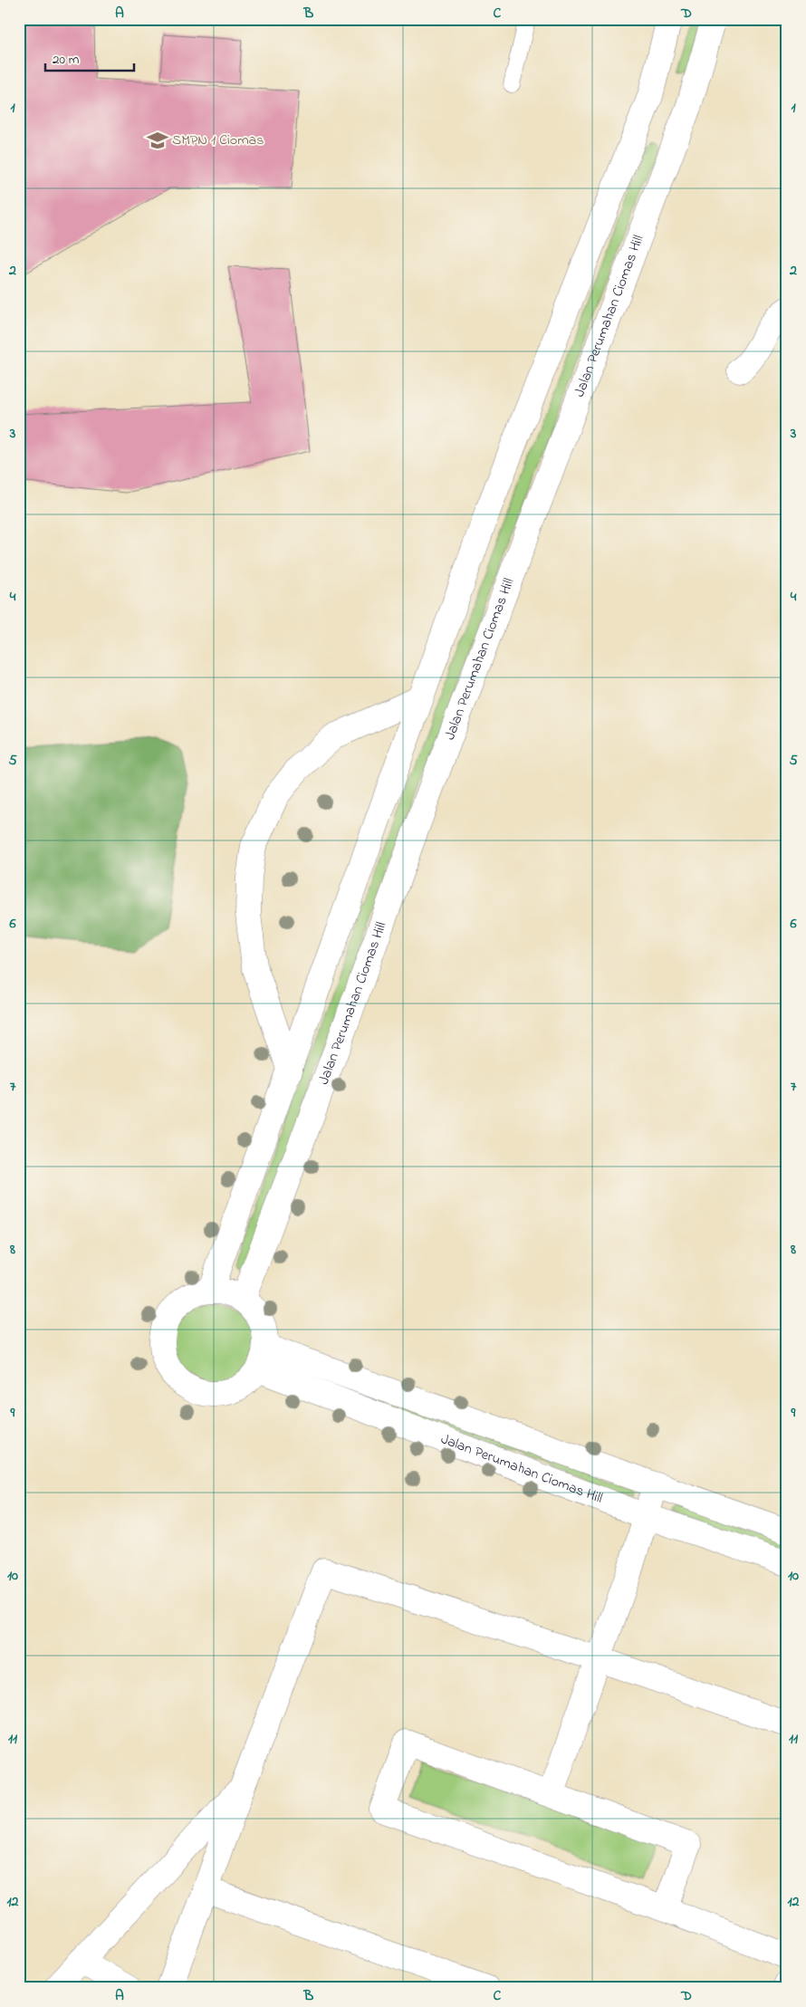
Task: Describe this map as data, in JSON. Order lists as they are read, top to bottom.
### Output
{
  "streets": {
    "street": ["Jalan Perumahan Ciomas Hill"]
  },
  "places": {
    "school or university": ["SMPN 1 Ciomas"]
  },
  "scale_bar": "20 m",
  "grid": {
    "columns": [
      "A",
      "B",
      "C",
      "D"
    ],
    "rows": [
      "1",
      "2",
      "3",
      "4",
      "5",
      "6",
      "7",
      "8",
      "9",
      "10",
      "11",
      "12"
    ]
  }
}
